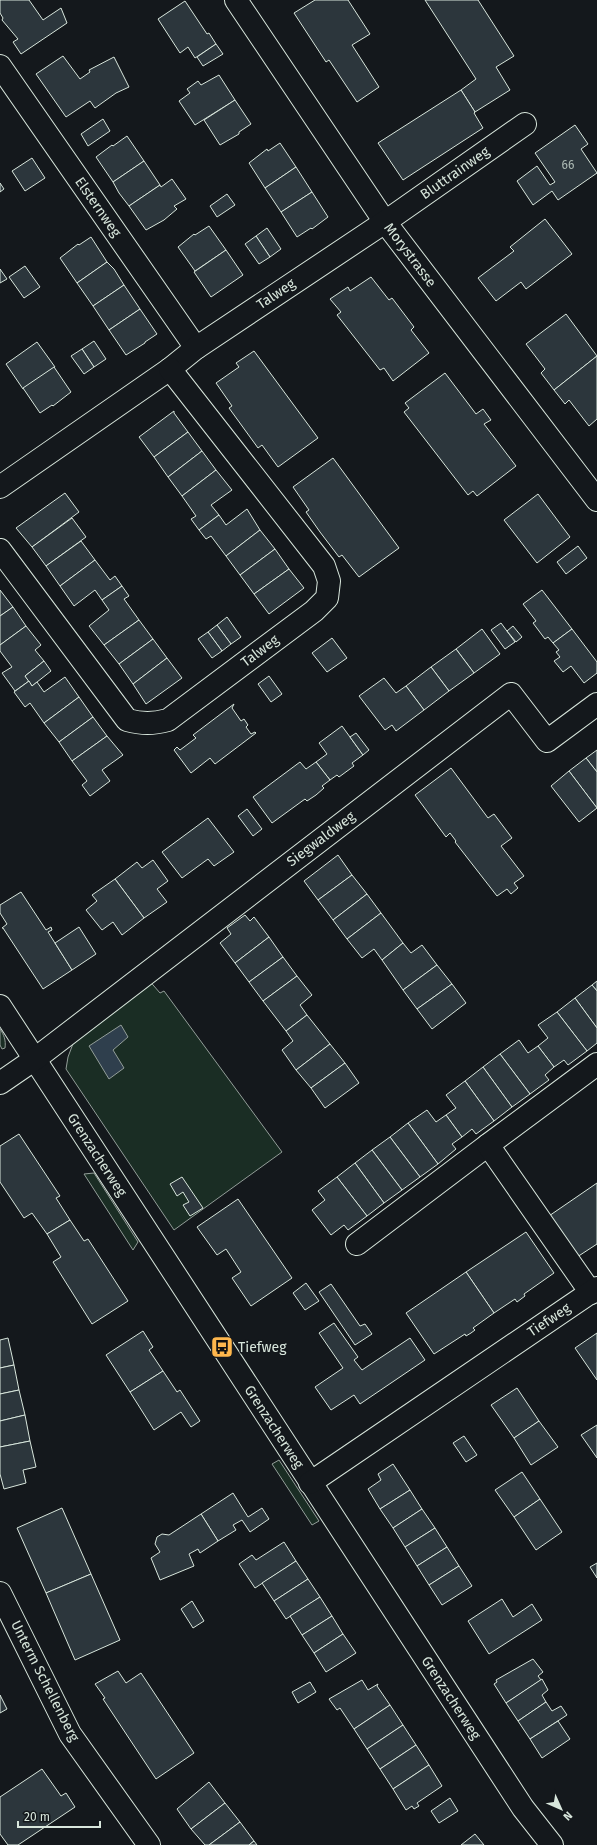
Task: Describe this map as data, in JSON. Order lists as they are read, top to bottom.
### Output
{
  "streets": {
    "street": [
      "Bluttrainweg",
      "Elsternweg",
      "Morystrasse",
      "Talweg",
      "Siegwaldweg",
      "Grenzacherweg",
      "Tiefweg",
      "Unterm Schellenberg"
    ]
  },
  "crossings": [
    ["Bluttrainweg", "Morystrasse"],
    ["Bluttrainweg", "Talweg"],
    ["Elsternweg", "Talweg"],
    ["Morystrasse", "Talweg"],
    ["Siegwaldweg", "Grenzacherweg"],
    ["Grenzacherweg", "Tiefweg"]
  ],
  "places": {
    "bus stop": ["Tiefweg"]
  },
  "house_numbers": ["66"],
  "scale_bar": "20 m",
  "north": "bottom right"
}
